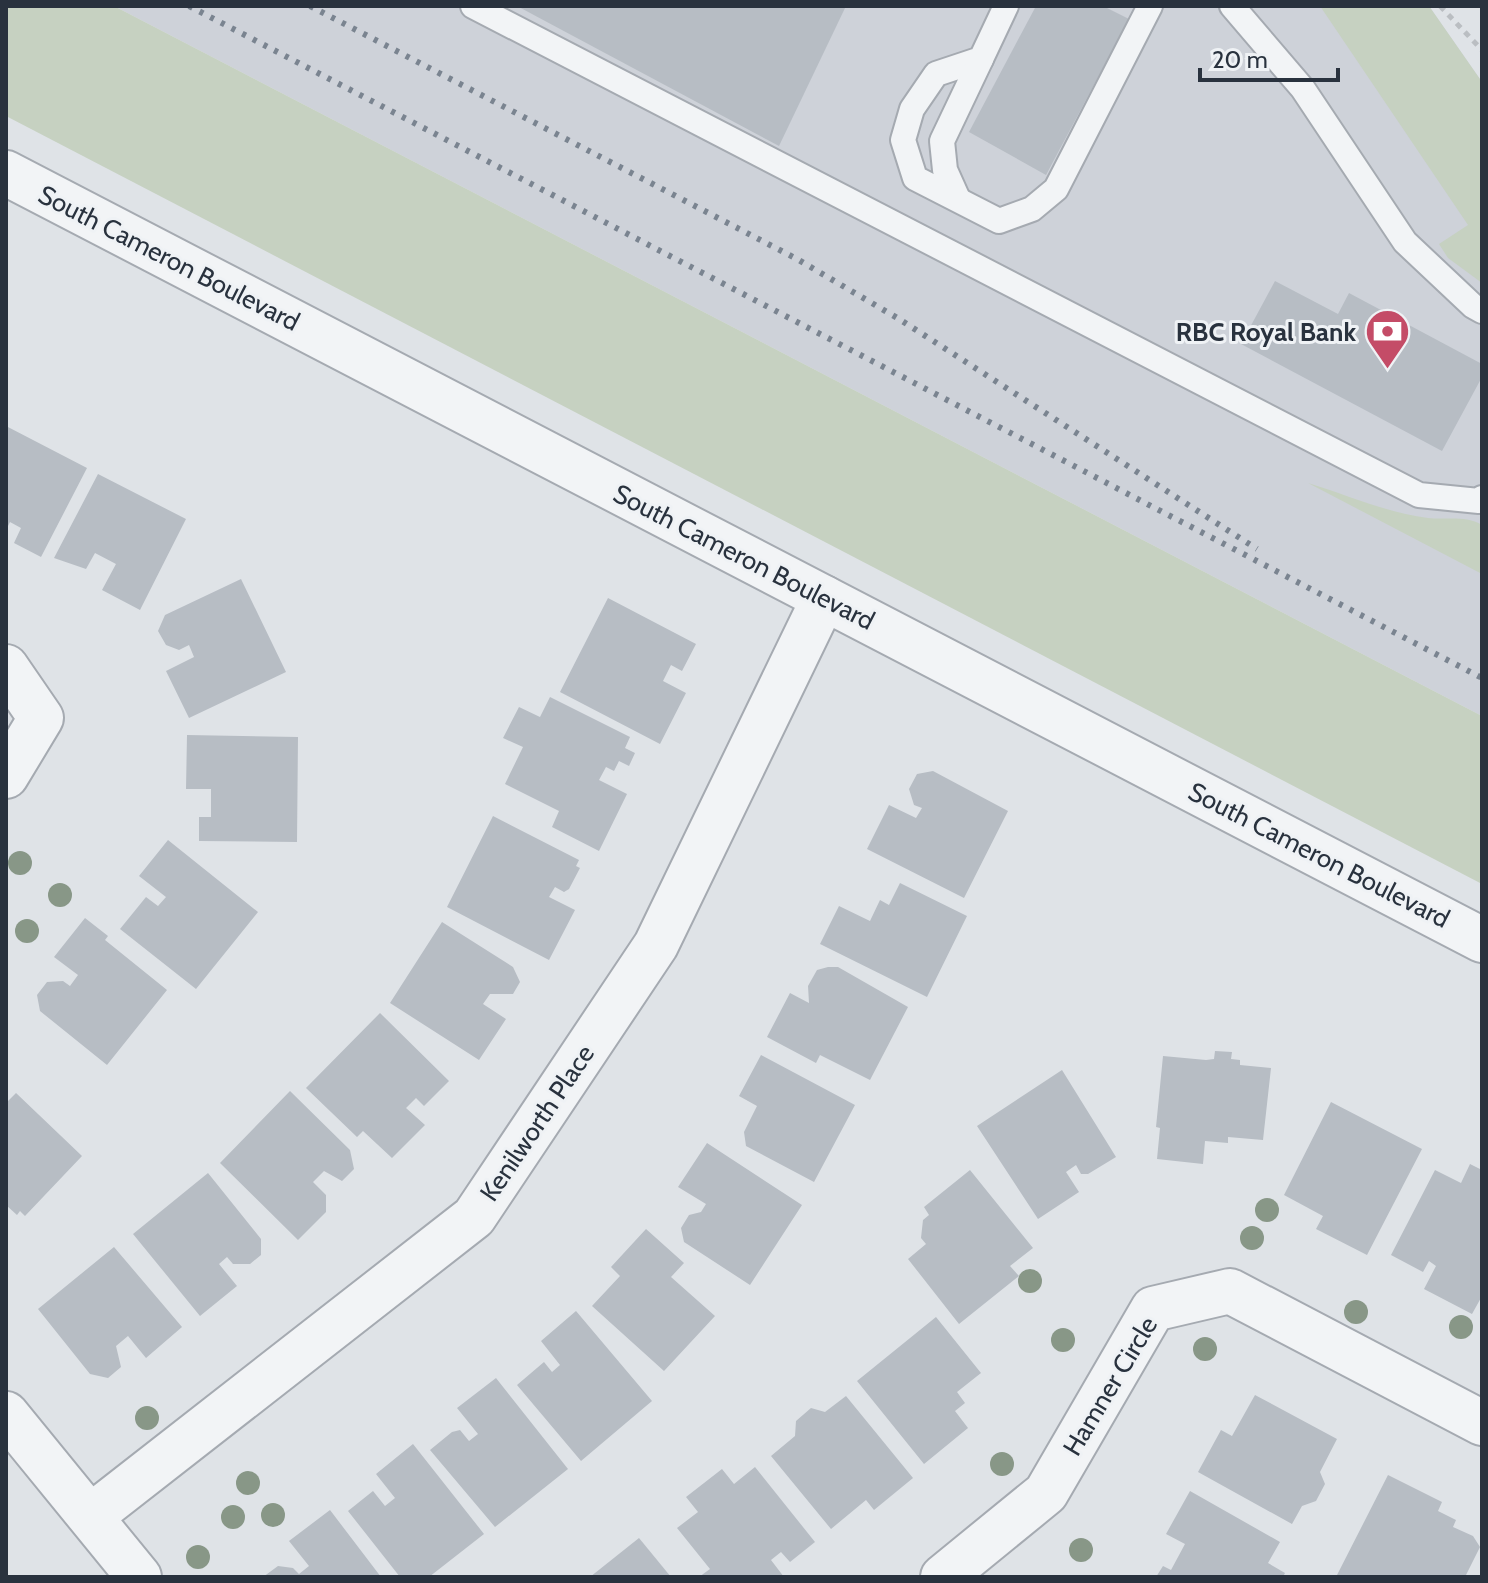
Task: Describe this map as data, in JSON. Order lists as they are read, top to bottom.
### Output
{
  "streets": {
    "street": ["South Cameron Boulevard", "Kenilworth Place", "Hamner Circle"]
  },
  "crossings": [
    ["South Cameron Boulevard", "Kenilworth Place"]
  ],
  "places": {
    "bank": ["RBC Royal Bank"]
  },
  "scale_bar": "20 m"
}
